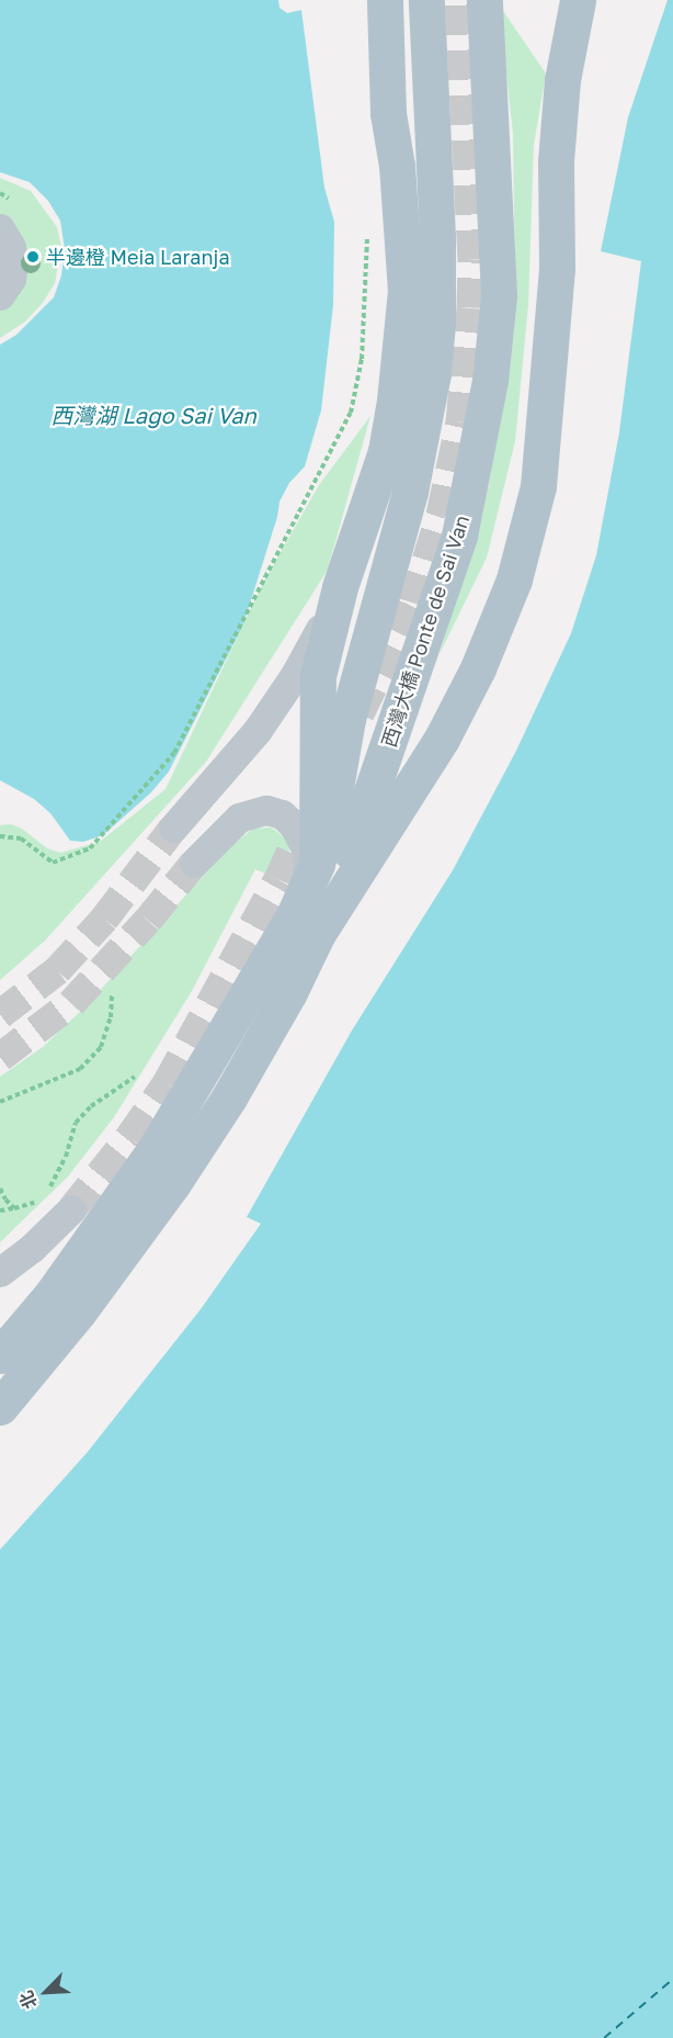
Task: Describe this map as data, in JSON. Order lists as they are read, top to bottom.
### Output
{
  "streets": {
    "main road": ["西灣大橋 Ponte de Sai Van"]
  },
  "water": ["西灣湖 Lago Sai Van"],
  "places": ["半邊橙 Meia Laranja"],
  "north": "bottom left"
}
